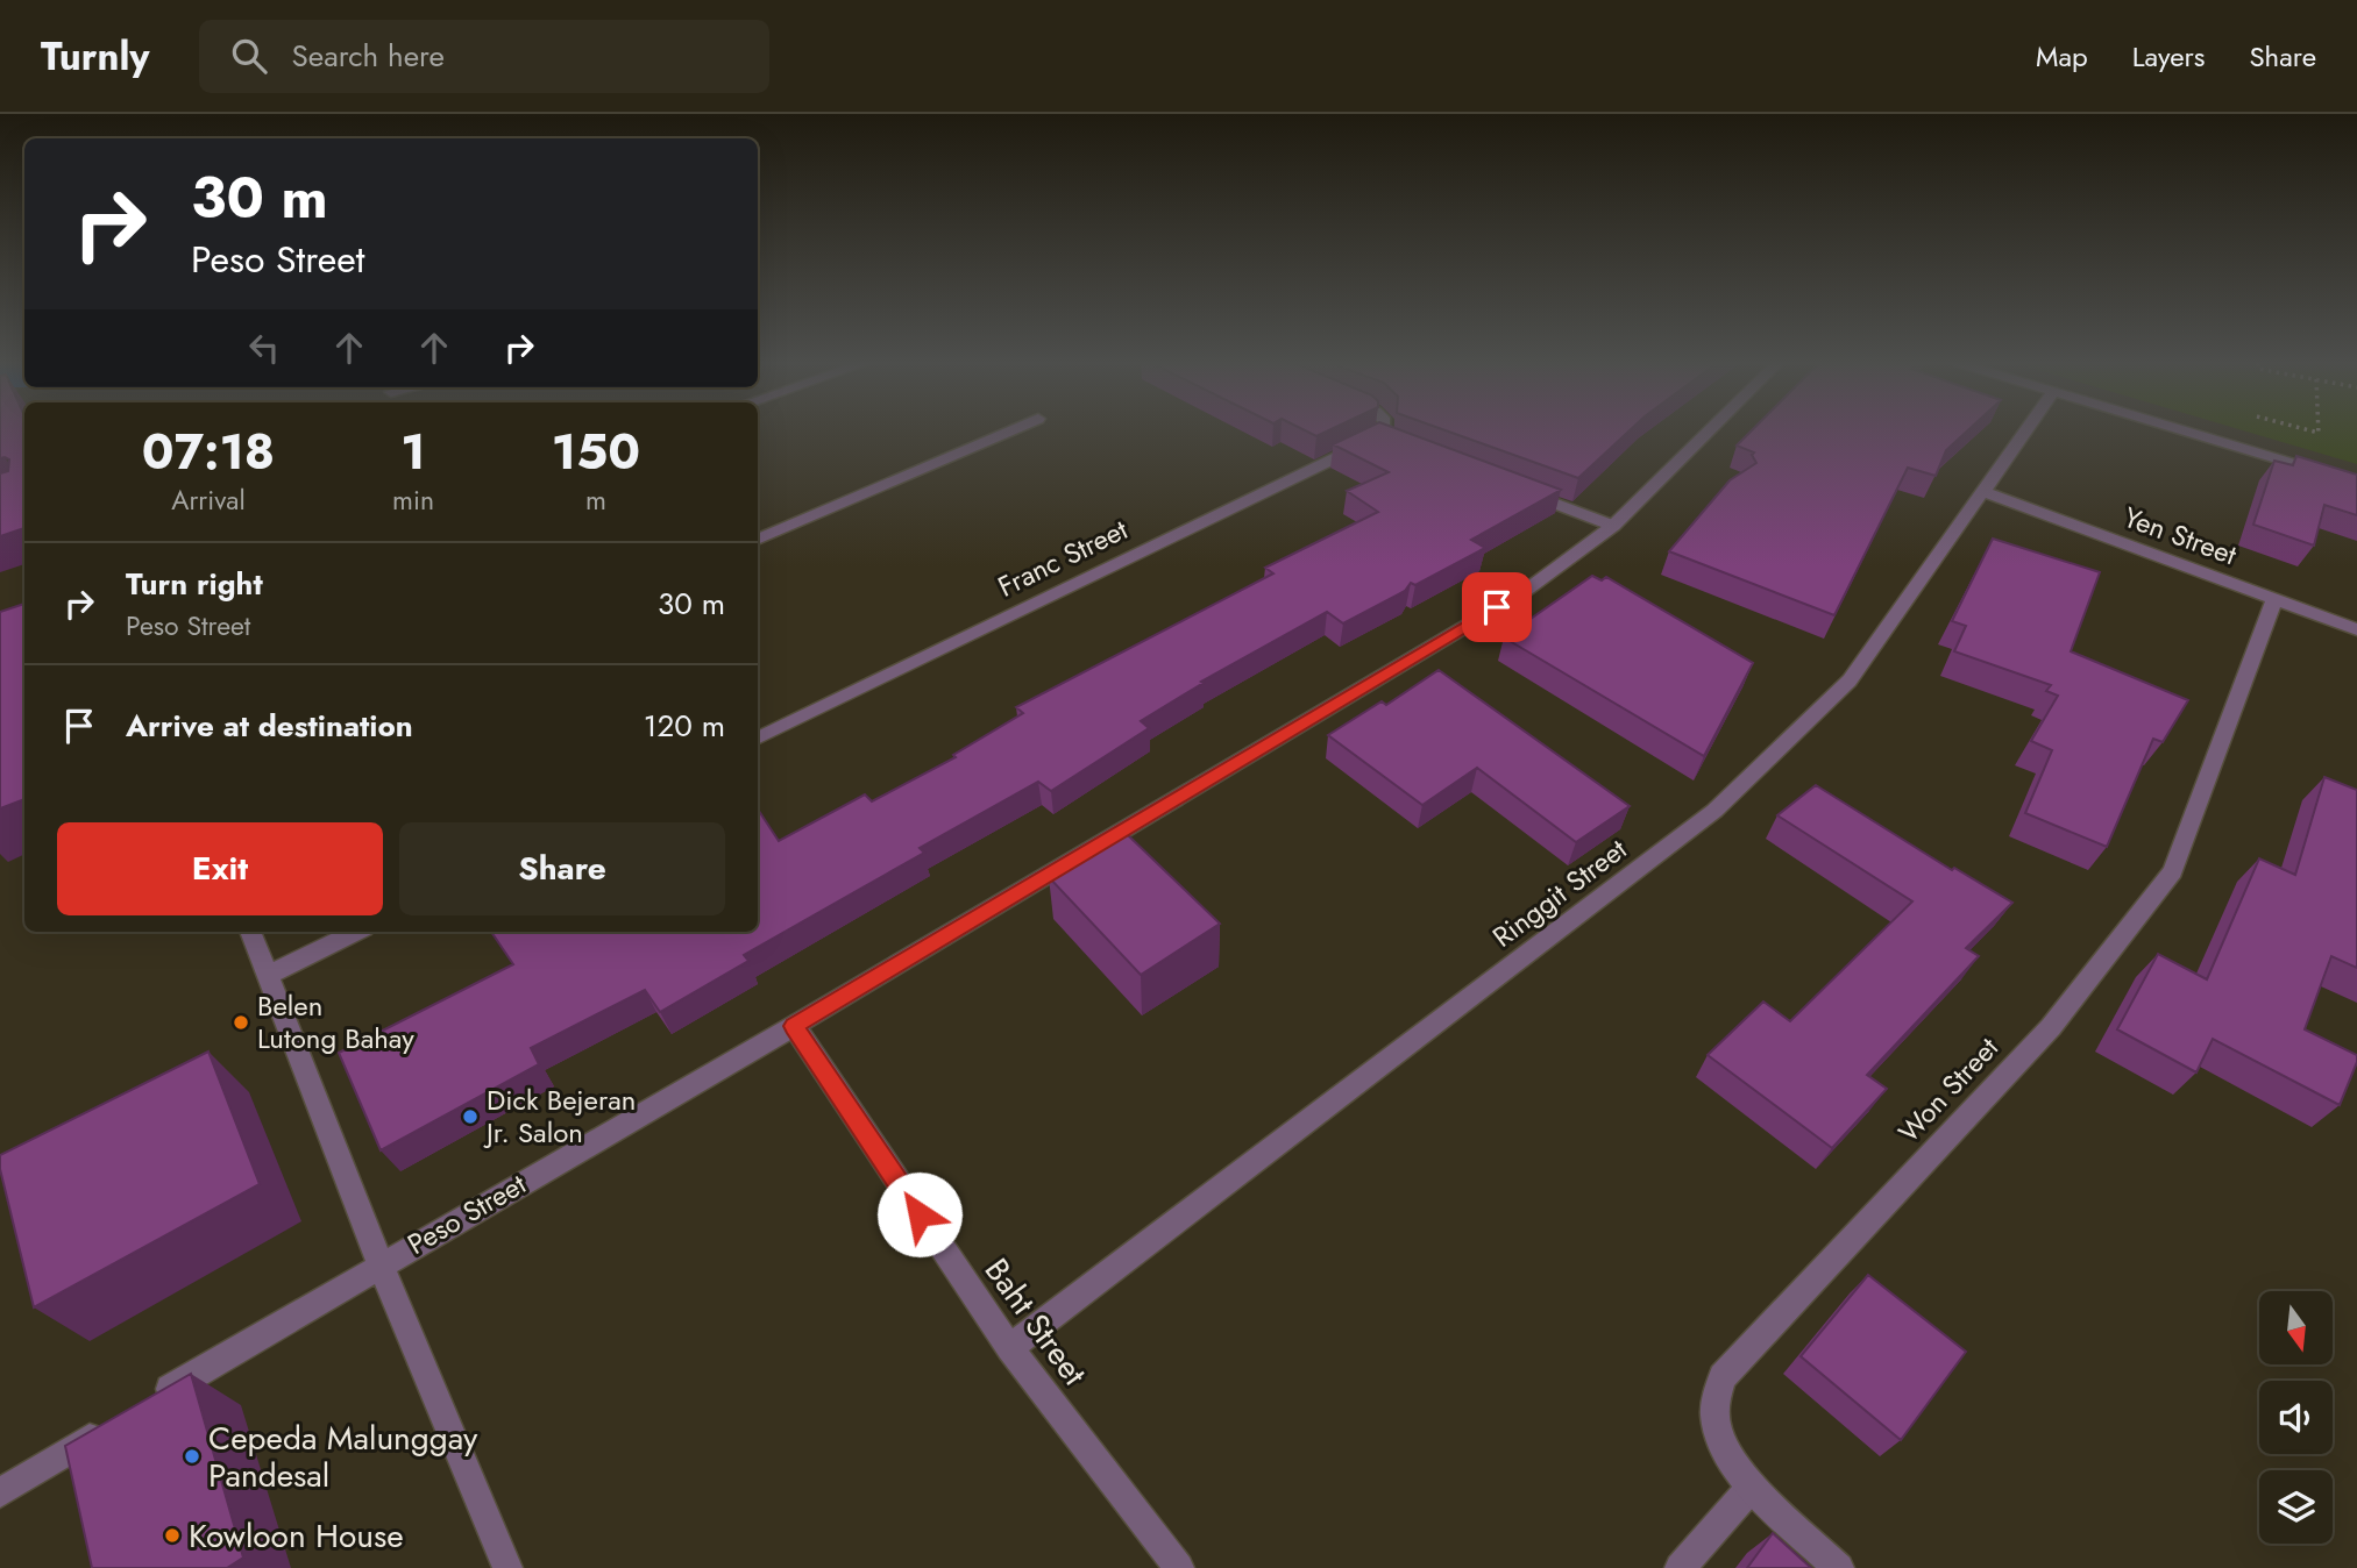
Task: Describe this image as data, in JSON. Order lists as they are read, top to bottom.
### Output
{
  "streets": {
    "street": [
      "Yen Street",
      "Franc Street",
      "Ringgit Street",
      "Won Street",
      "Peso Street",
      "Baht Street"
    ]
  },
  "crossings": [
    ["Yen Street", "Ringgit Street"],
    ["Yen Street", "Won Street"],
    ["Ringgit Street", "Baht Street"],
    ["Peso Street", "Baht Street"]
  ],
  "places": [
    "Belen Lutong Bahay",
    "Dick Bejeran Jr. Salon",
    "Cepeda Malunggay Pandesal",
    "Kowloon House"
  ],
  "north": "bottom",
  "page": {
    "header": "Turnly",
    "search": "Search here",
    "nav": ["Map", "Layers", "Share"],
    "turn": ["30 m", "Peso Street"],
    "eta": [
      "07:18",
      "Arrival",
      "1",
      "min",
      "150",
      "m"
    ],
    "list": [
      {
        "name": "Turn right",
        "note": "Peso Street",
        "value": "30 m"
      },
      {
        "name": "Arrive at destination",
        "value": "120 m"
      }
    ],
    "buttons": ["Exit", "Share"]
  }
}
